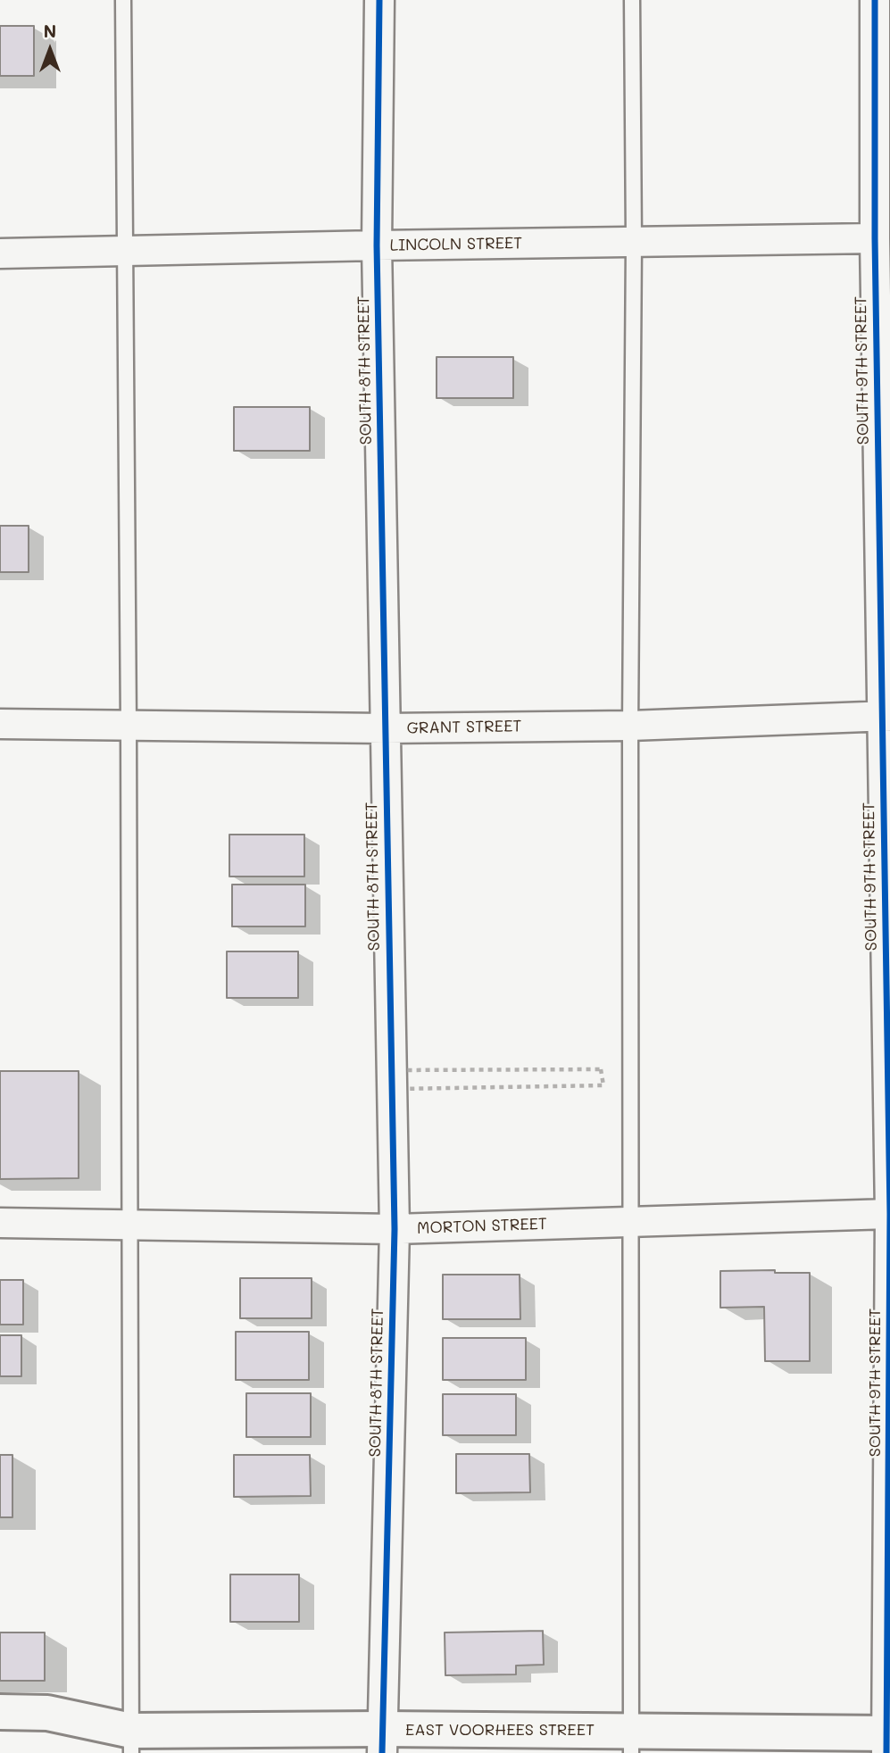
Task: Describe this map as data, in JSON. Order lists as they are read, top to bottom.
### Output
{
  "streets": {
    "street": [
      "LINCOLN STREET",
      "SOUTH 8TH STREET",
      "SOUTH 9TH STREET",
      "GRANT STREET",
      "MORTON STREET",
      "EAST VOORHEES STREET"
    ]
  },
  "crossings": [
    ["LINCOLN STREET", "SOUTH 8TH STREET"],
    ["LINCOLN STREET", "SOUTH 9TH STREET"],
    ["SOUTH 8TH STREET", "GRANT STREET"],
    ["SOUTH 8TH STREET", "MORTON STREET"],
    ["SOUTH 8TH STREET", "EAST VOORHEES STREET"],
    ["SOUTH 9TH STREET", "GRANT STREET"],
    ["SOUTH 9TH STREET", "MORTON STREET"],
    ["SOUTH 9TH STREET", "EAST VOORHEES STREET"]
  ],
  "north": "top"
}
